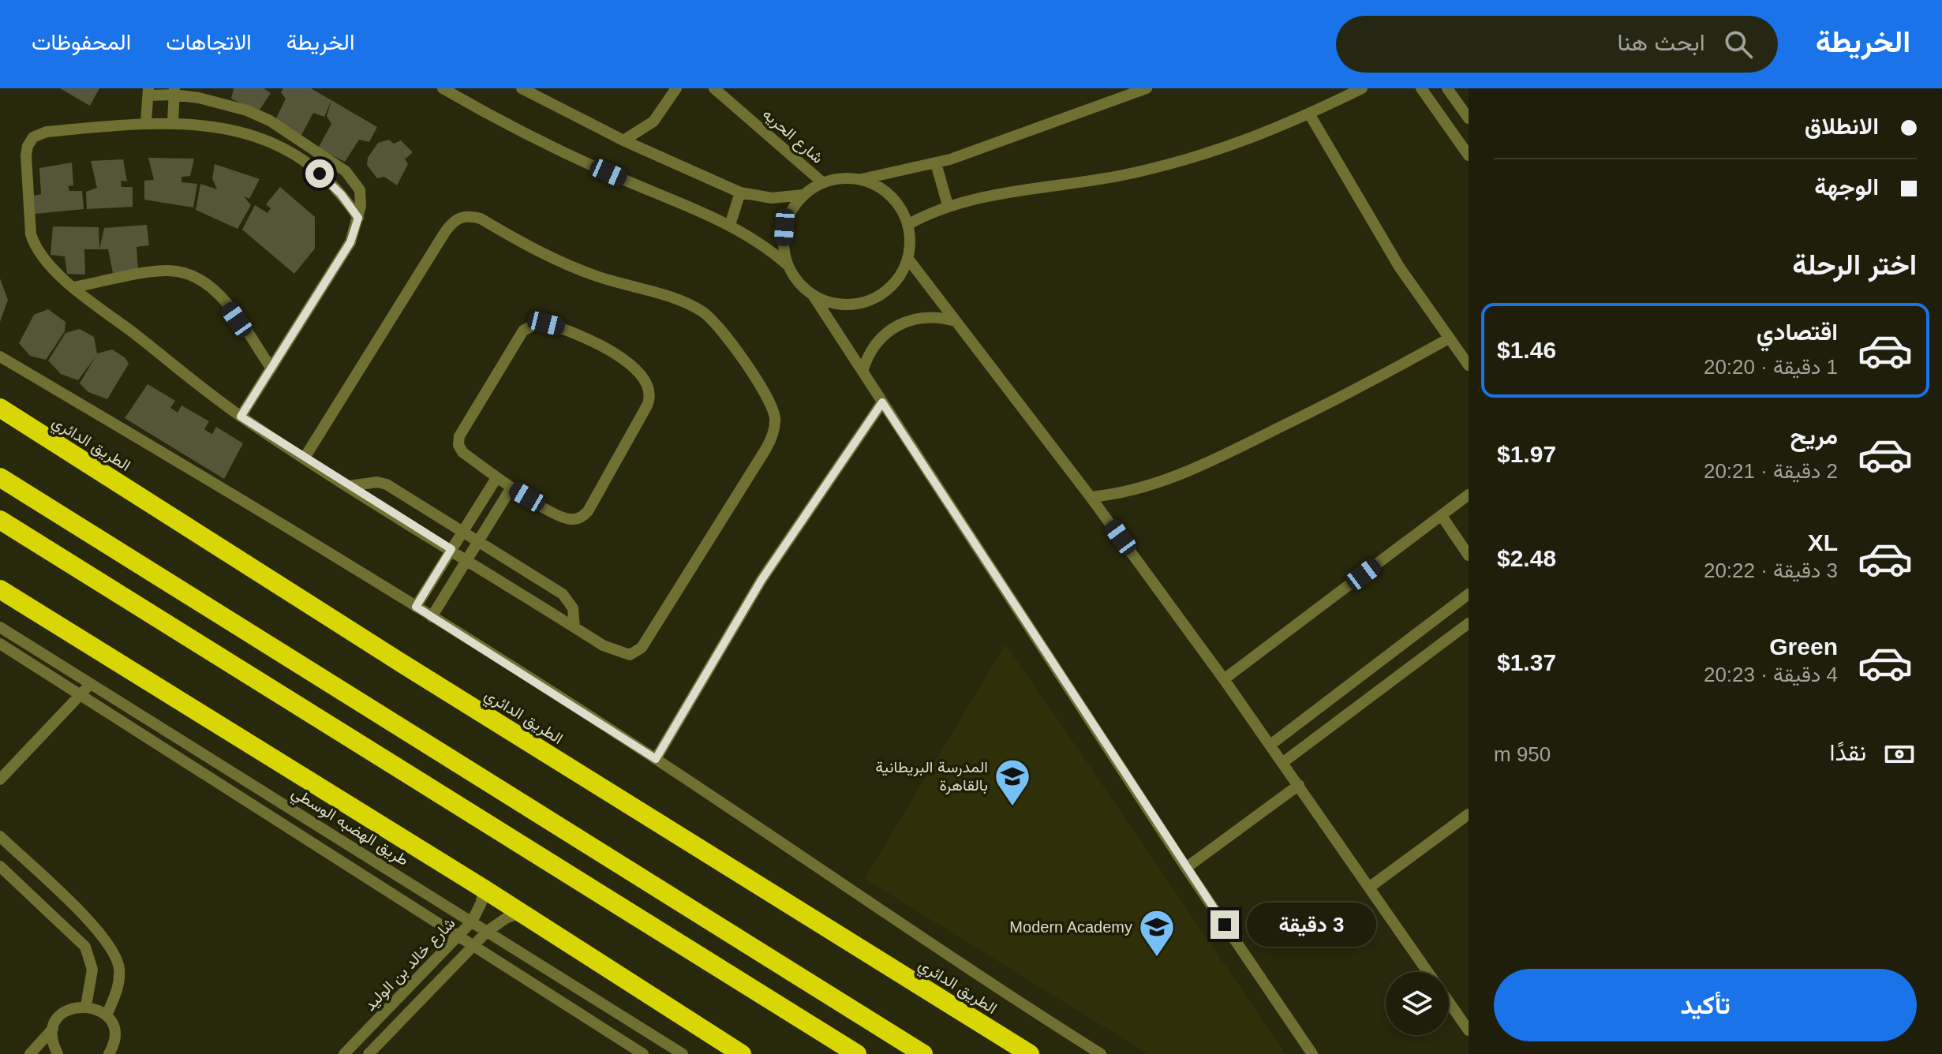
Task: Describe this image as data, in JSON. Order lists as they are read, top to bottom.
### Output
{
  "streets": {
    "highway": ["الطريق الدائري"],
    "street": ["شارع الحريه", "طريق الهضبه الوسطي", "شارع خالد بن الوليد"]
  },
  "crossings": [
    ["طريق الهضبه الوسطي", "شارع خالد بن الوليد"]
  ],
  "places": {
    "school or university": ["المدرسة البريطانية بالقاهرة", "Modern Academy"]
  },
  "page": {
    "header": "الخريطة",
    "search": "ابحث هنا",
    "nav": ["الخريطة", "الاتجاهات", "المحفوظات"],
    "banner": ["الانطلاق", "الوجهة"],
    "heading": "اختر الرحلة",
    "list": [
      {
        "name": "اقتصادي",
        "note": "1 دقيقة · 20:20",
        "value": "$1.46"
      },
      {
        "name": "مريح",
        "note": "2 دقيقة · 20:21",
        "value": "$1.97"
      },
      {
        "name": "XL",
        "note": "3 دقيقة · 20:22",
        "value": "$2.48"
      },
      {
        "name": "Green",
        "note": "4 دقيقة · 20:23",
        "value": "$1.37"
      }
    ],
    "pay": ["نقدًا", "950 m"],
    "bubble": "3 دقيقة",
    "buttons": "تأكيد"
  }
}
